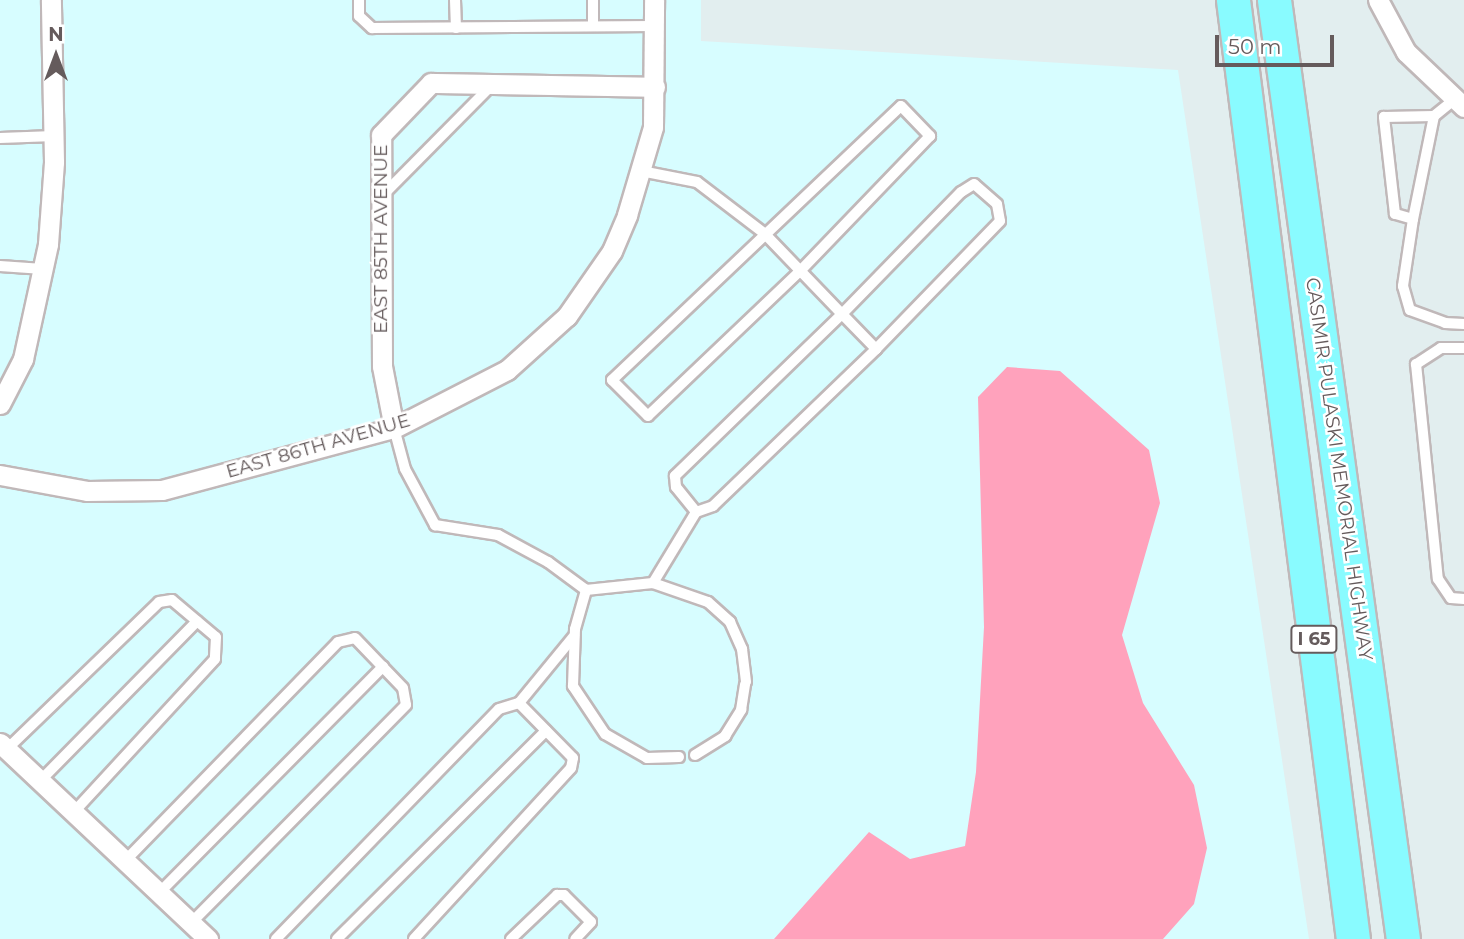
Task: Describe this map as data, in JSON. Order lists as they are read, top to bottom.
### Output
{
  "streets": {
    "highway": ["CASIMIR PULASKI MEMORIAL HIGHWAY", "I 65"],
    "street": ["EAST 85TH AVENUE", "EAST 86TH AVENUE"]
  },
  "crossings": [
    ["EAST 85TH AVENUE", "EAST 86TH AVENUE"]
  ],
  "scale_bar": "50 m",
  "north": "top"
}
